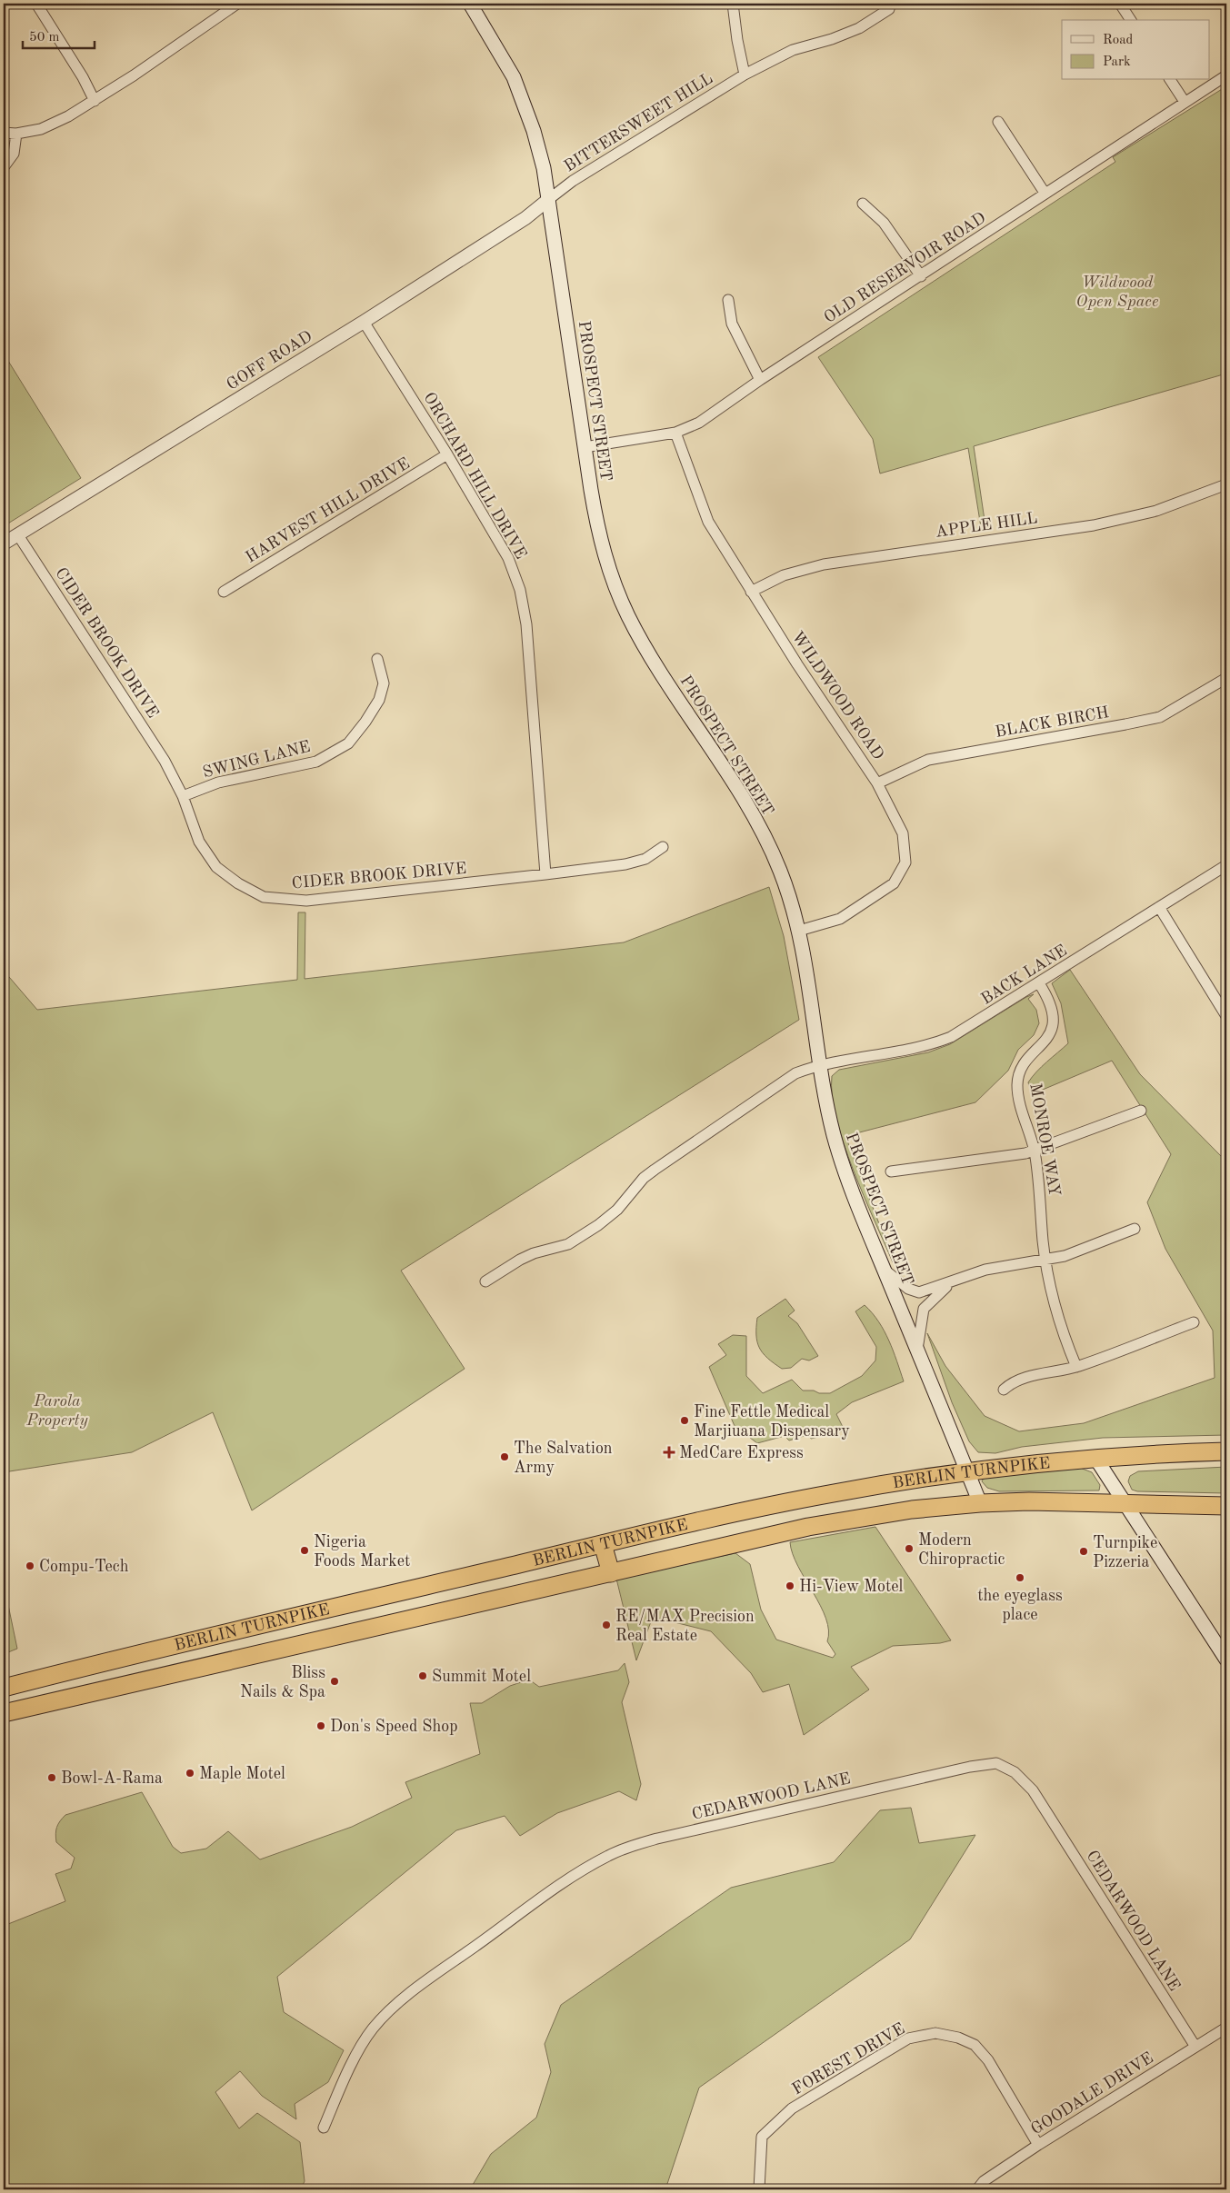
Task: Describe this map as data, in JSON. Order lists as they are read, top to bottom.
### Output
{
  "streets": {
    "highway": ["BERLIN TURNPIKE"],
    "main road": ["PROSPECT STREET"],
    "street": [
      "BITTERSWEET HILL",
      "OLD RESERVOIR ROAD",
      "GOFF ROAD",
      "ORCHARD HILL DRIVE",
      "HARVEST HILL DRIVE",
      "APPLE HILL",
      "CIDER BROOK DRIVE",
      "WILDWOOD ROAD",
      "BLACK BIRCH",
      "SWING LANE",
      "BACK LANE",
      "MONROE WAY",
      "CEDARWOOD LANE",
      "FOREST DRIVE",
      "GOODALE DRIVE"
    ]
  },
  "crossings": [
    ["BITTERSWEET HILL", "GOFF ROAD"],
    ["BITTERSWEET HILL", "PROSPECT STREET"],
    ["OLD RESERVOIR ROAD", "PROSPECT STREET"],
    ["OLD RESERVOIR ROAD", "WILDWOOD ROAD"],
    ["GOFF ROAD", "PROSPECT STREET"],
    ["GOFF ROAD", "ORCHARD HILL DRIVE"],
    ["GOFF ROAD", "CIDER BROOK DRIVE"],
    ["PROSPECT STREET", "WILDWOOD ROAD"],
    ["PROSPECT STREET", "BACK LANE"],
    ["PROSPECT STREET", "BERLIN TURNPIKE"],
    ["ORCHARD HILL DRIVE", "HARVEST HILL DRIVE"],
    ["ORCHARD HILL DRIVE", "CIDER BROOK DRIVE"],
    ["APPLE HILL", "WILDWOOD ROAD"],
    ["CIDER BROOK DRIVE", "SWING LANE"],
    ["WILDWOOD ROAD", "BLACK BIRCH"],
    ["BACK LANE", "MONROE WAY"],
    ["CEDARWOOD LANE", "GOODALE DRIVE"],
    ["FOREST DRIVE", "GOODALE DRIVE"]
  ],
  "parks": ["Wildwood Open Space", "Parola Property"],
  "places": {
    "other": [
      "Fine Fettle Medical Marjiuana Dispensary",
      "The Salvation Army",
      "Modern Chiropractic",
      "Nigeria Foods Market",
      "Turnpike Pizzeria",
      "Compu-Tech",
      "the eyeglass place",
      "Hi-View Motel",
      "RE/MAX Precision Real Estate",
      "Summit Motel",
      "Bliss Nails & Spa",
      "Don's Speed Shop",
      "Maple Motel",
      "Bowl-A-Rama"
    ],
    "health": ["MedCare Express"]
  },
  "legend": ["Road", "Park"],
  "scale_bar": "50 m"
}
